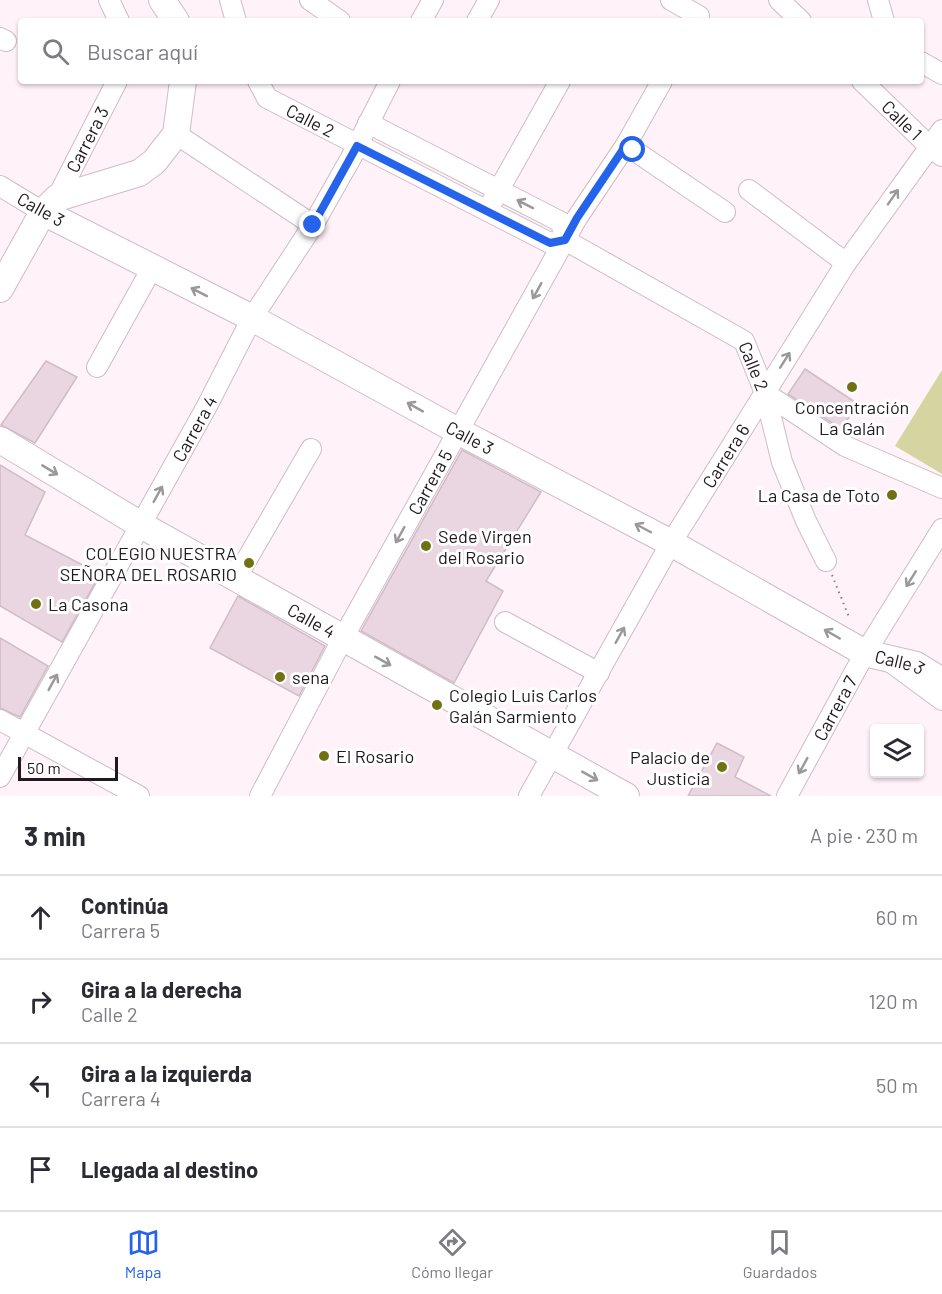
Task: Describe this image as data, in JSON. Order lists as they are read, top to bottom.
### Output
{
  "streets": {
    "main road": ["Carrera 3", "Calle 3", "Calle 4"],
    "street": [
      "Calle 1",
      "Calle 2",
      "Carrera 4",
      "Carrera 6",
      "Carrera 5",
      "Carrera 7"
    ]
  },
  "crossings": [
    ["Calle 1", "Carrera 6"],
    ["Calle 2", "Carrera 4"],
    ["Calle 2", "Carrera 6"],
    ["Calle 2", "Carrera 5"],
    ["Carrera 3", "Calle 3"],
    ["Calle 3", "Carrera 4"],
    ["Calle 3", "Carrera 6"],
    ["Calle 3", "Carrera 5"],
    ["Calle 3", "Carrera 7"],
    ["Carrera 4", "Calle 4"],
    ["Carrera 6", "Calle 4"],
    ["Carrera 5", "Calle 4"]
  ],
  "one_way": [
    "Calle 3",
    "Carrera 6",
    "Calle 4",
    "Carrera 7"
  ],
  "places": [
    "Concentración La Galán",
    "La Casa de Toto",
    "Sede Virgen del Rosario",
    "COLEGIO NUESTRA SEÑORA DEL ROSARIO",
    "La Casona",
    "sena",
    "Colegio Luis Carlos Galán Sarmiento",
    "El Rosario",
    "Palacio de Justicia"
  ],
  "scale_bar": "50 m",
  "page": {
    "search": "Buscar aquí",
    "scale": "50 m",
    "heading": ["3 min", "A pie · 230 m"],
    "list": [
      ["Continúa", "Carrera 5", "60 m"],
      ["Gira a la derecha", "Calle 2", "120 m"],
      ["Gira a la izquierda", "Carrera 4", "50 m"],
      "Llegada al destino"
    ],
    "nav": ["Mapa", "Cómo llegar", "Guardados"]
  }
}
